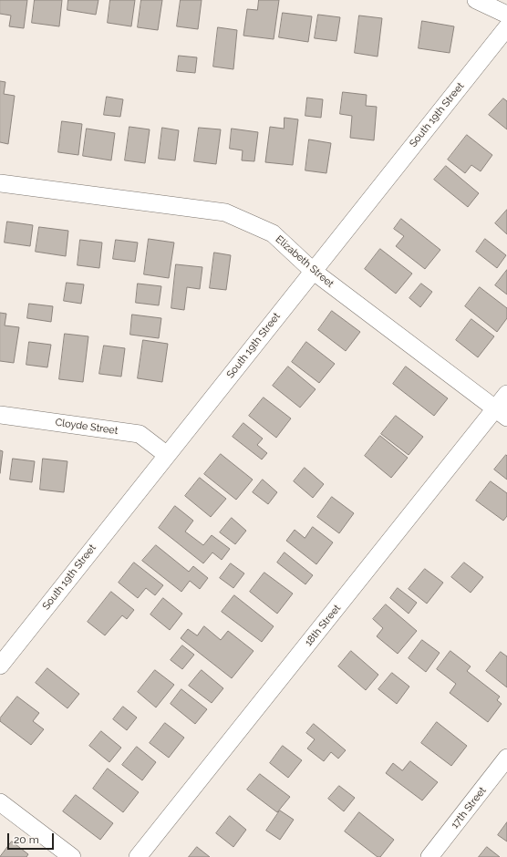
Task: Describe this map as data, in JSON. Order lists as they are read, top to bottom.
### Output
{
  "streets": {
    "street": [
      "South 19th Street",
      "Elizabeth Street",
      "Cloyde Street",
      "18th Street",
      "17th Street"
    ]
  },
  "crossings": [
    ["South 19th Street", "Elizabeth Street"],
    ["South 19th Street", "Cloyde Street"],
    ["Elizabeth Street", "18th Street"]
  ],
  "scale_bar": "20 m"
}
